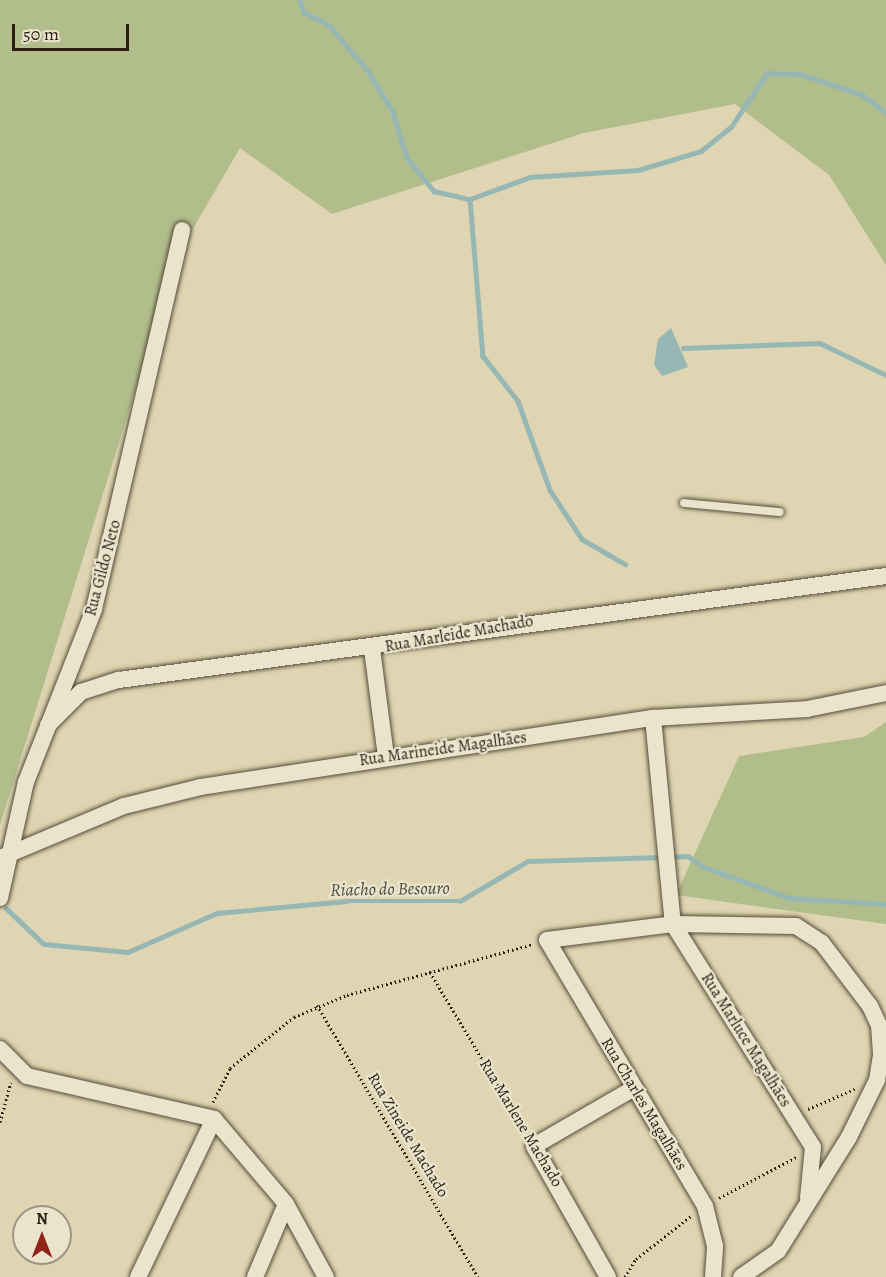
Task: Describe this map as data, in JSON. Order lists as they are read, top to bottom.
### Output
{
  "streets": {
    "street": [
      "Rua Gildo Neto",
      "Rua Marleide Machado",
      "Rua Marineide Magalhães",
      "Rua Marluce Magalhães",
      "Rua Charles Magalhães",
      "Rua Marlene Machado"
    ],
    "path": ["Rua Zineide Machado"]
  },
  "crossings": [
    ["Rua Gildo Neto", "Rua Marleide Machado"],
    ["Rua Gildo Neto", "Rua Marineide Magalhães"],
    ["Rua Marineide Magalhães", "Rua Marluce Magalhães"]
  ],
  "water": ["Riacho do Besouro"],
  "scale_bar": "50 m",
  "north": "top"
}
